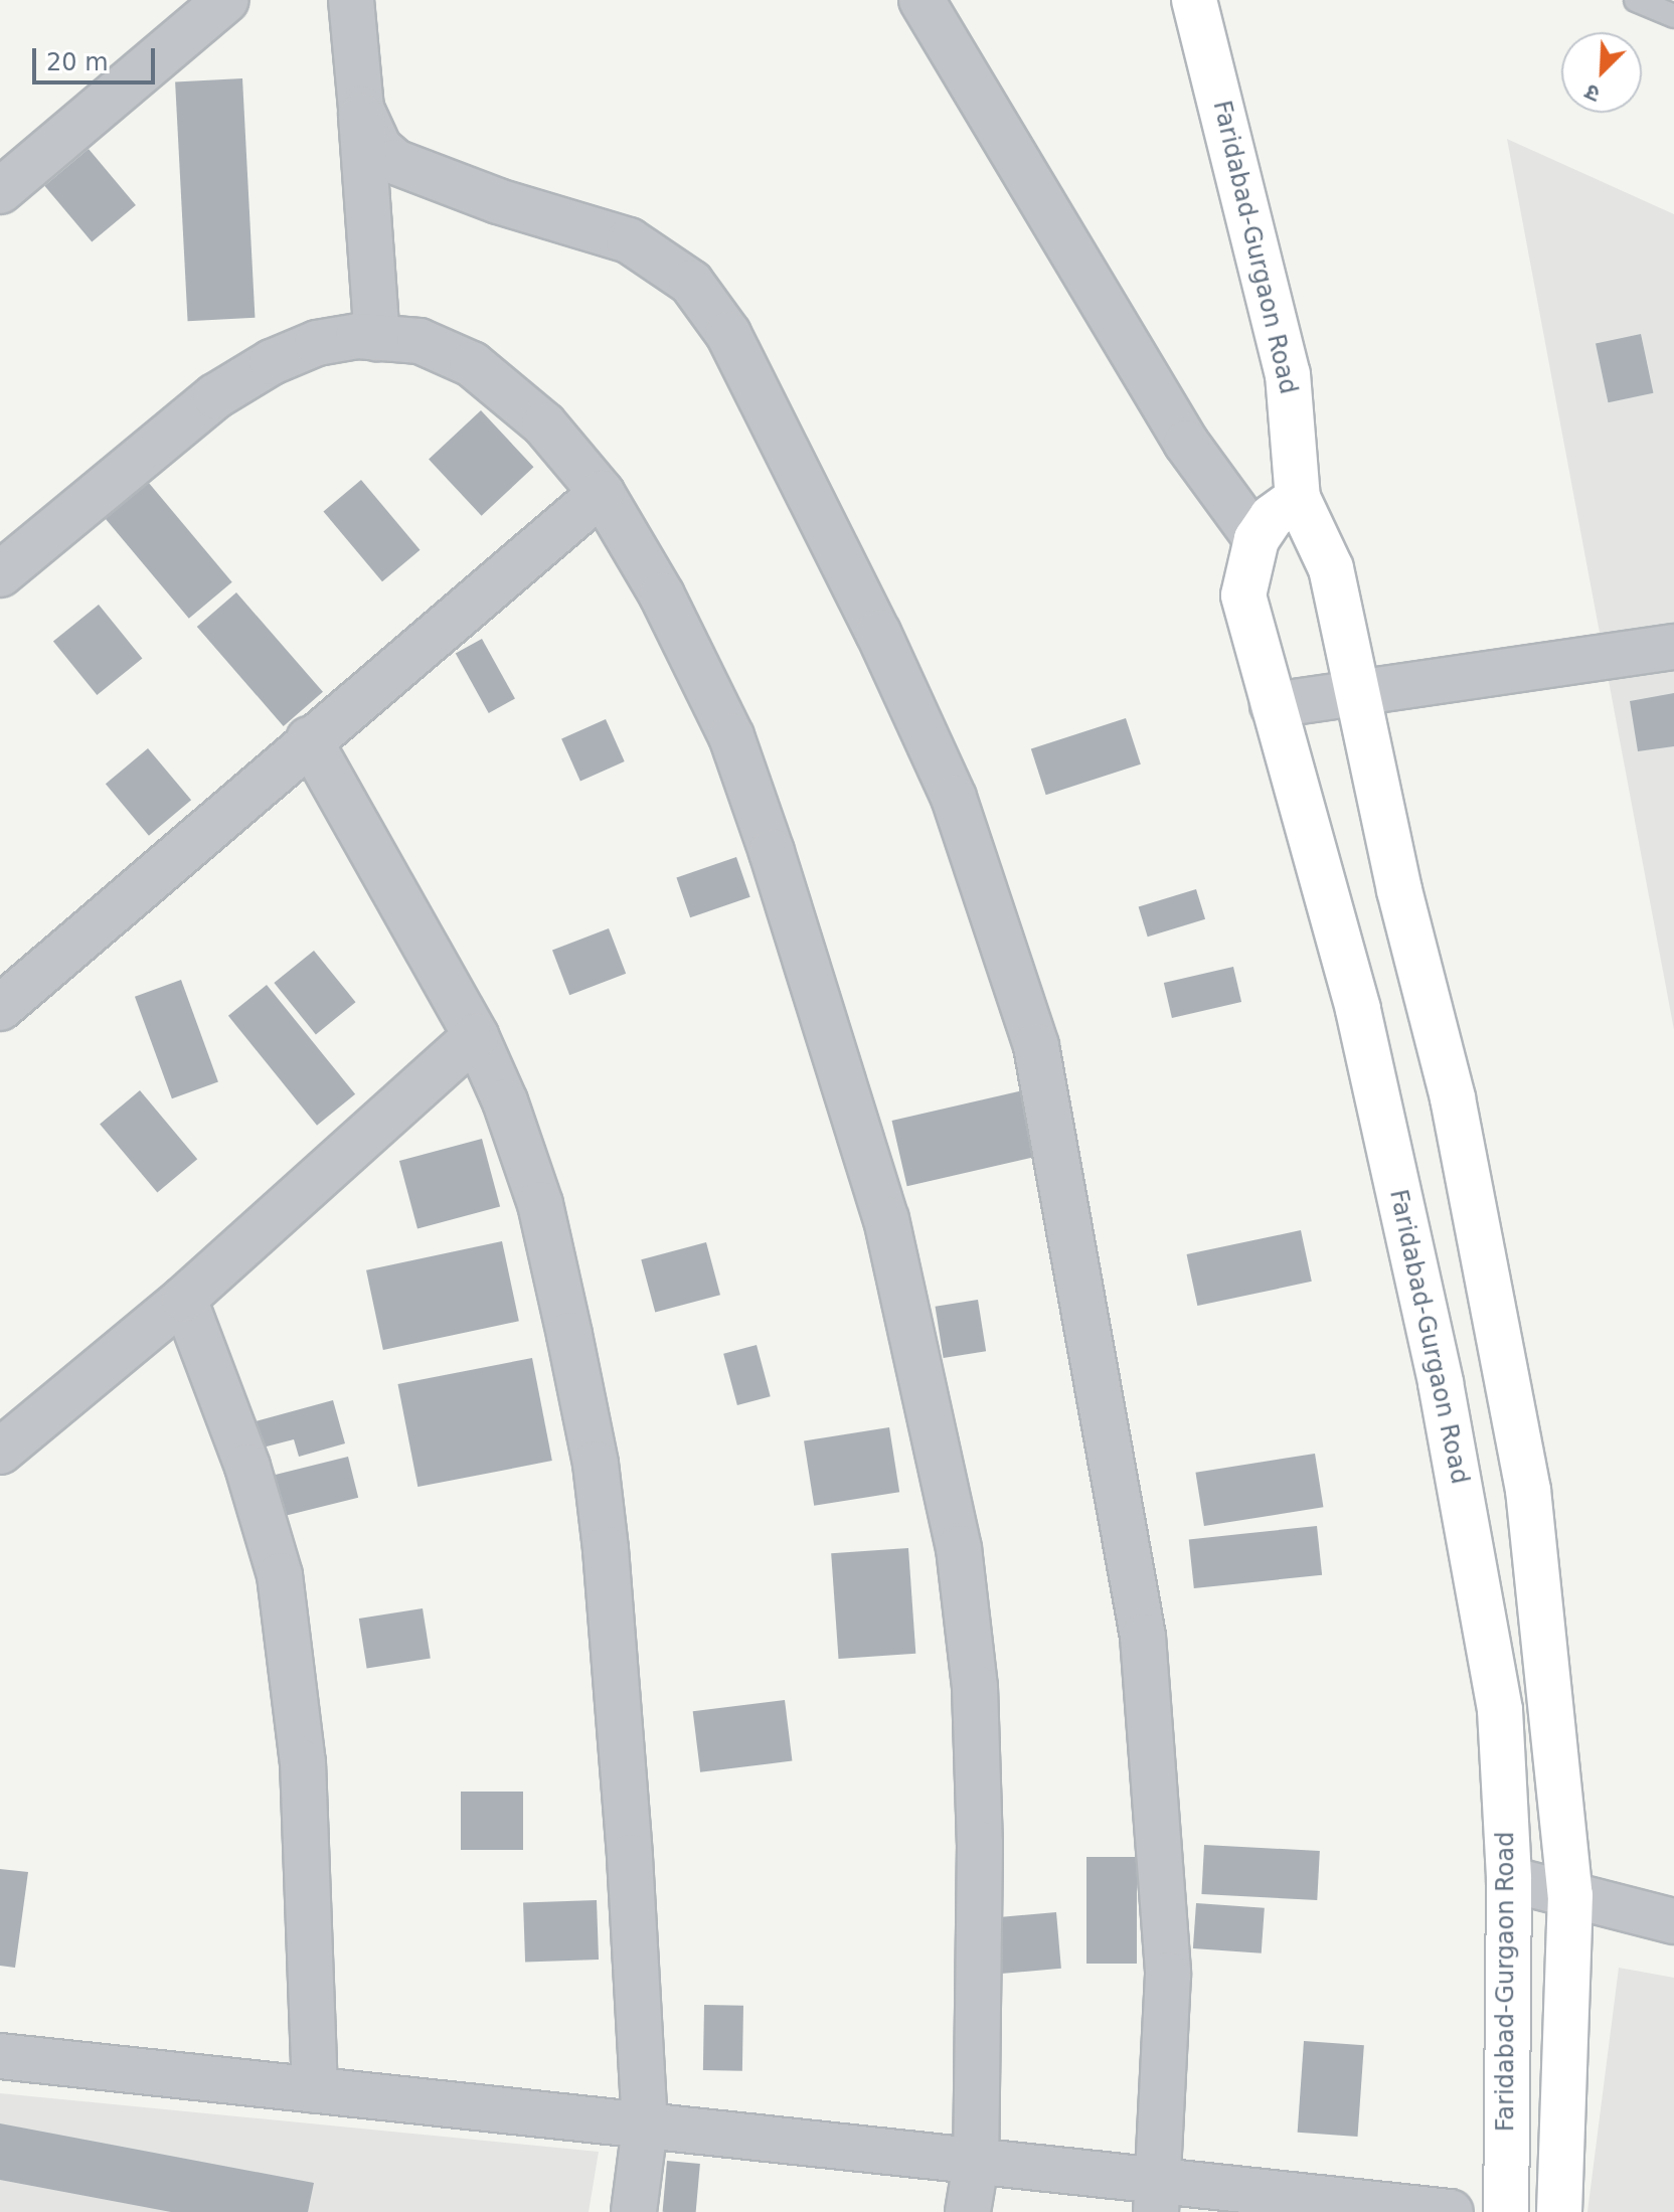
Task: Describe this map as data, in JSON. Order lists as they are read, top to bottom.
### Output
{
  "streets": {
    "main road": ["Faridabad-Gurgaon Road"]
  },
  "scale_bar": "20 m",
  "north": "bottom left"
}
